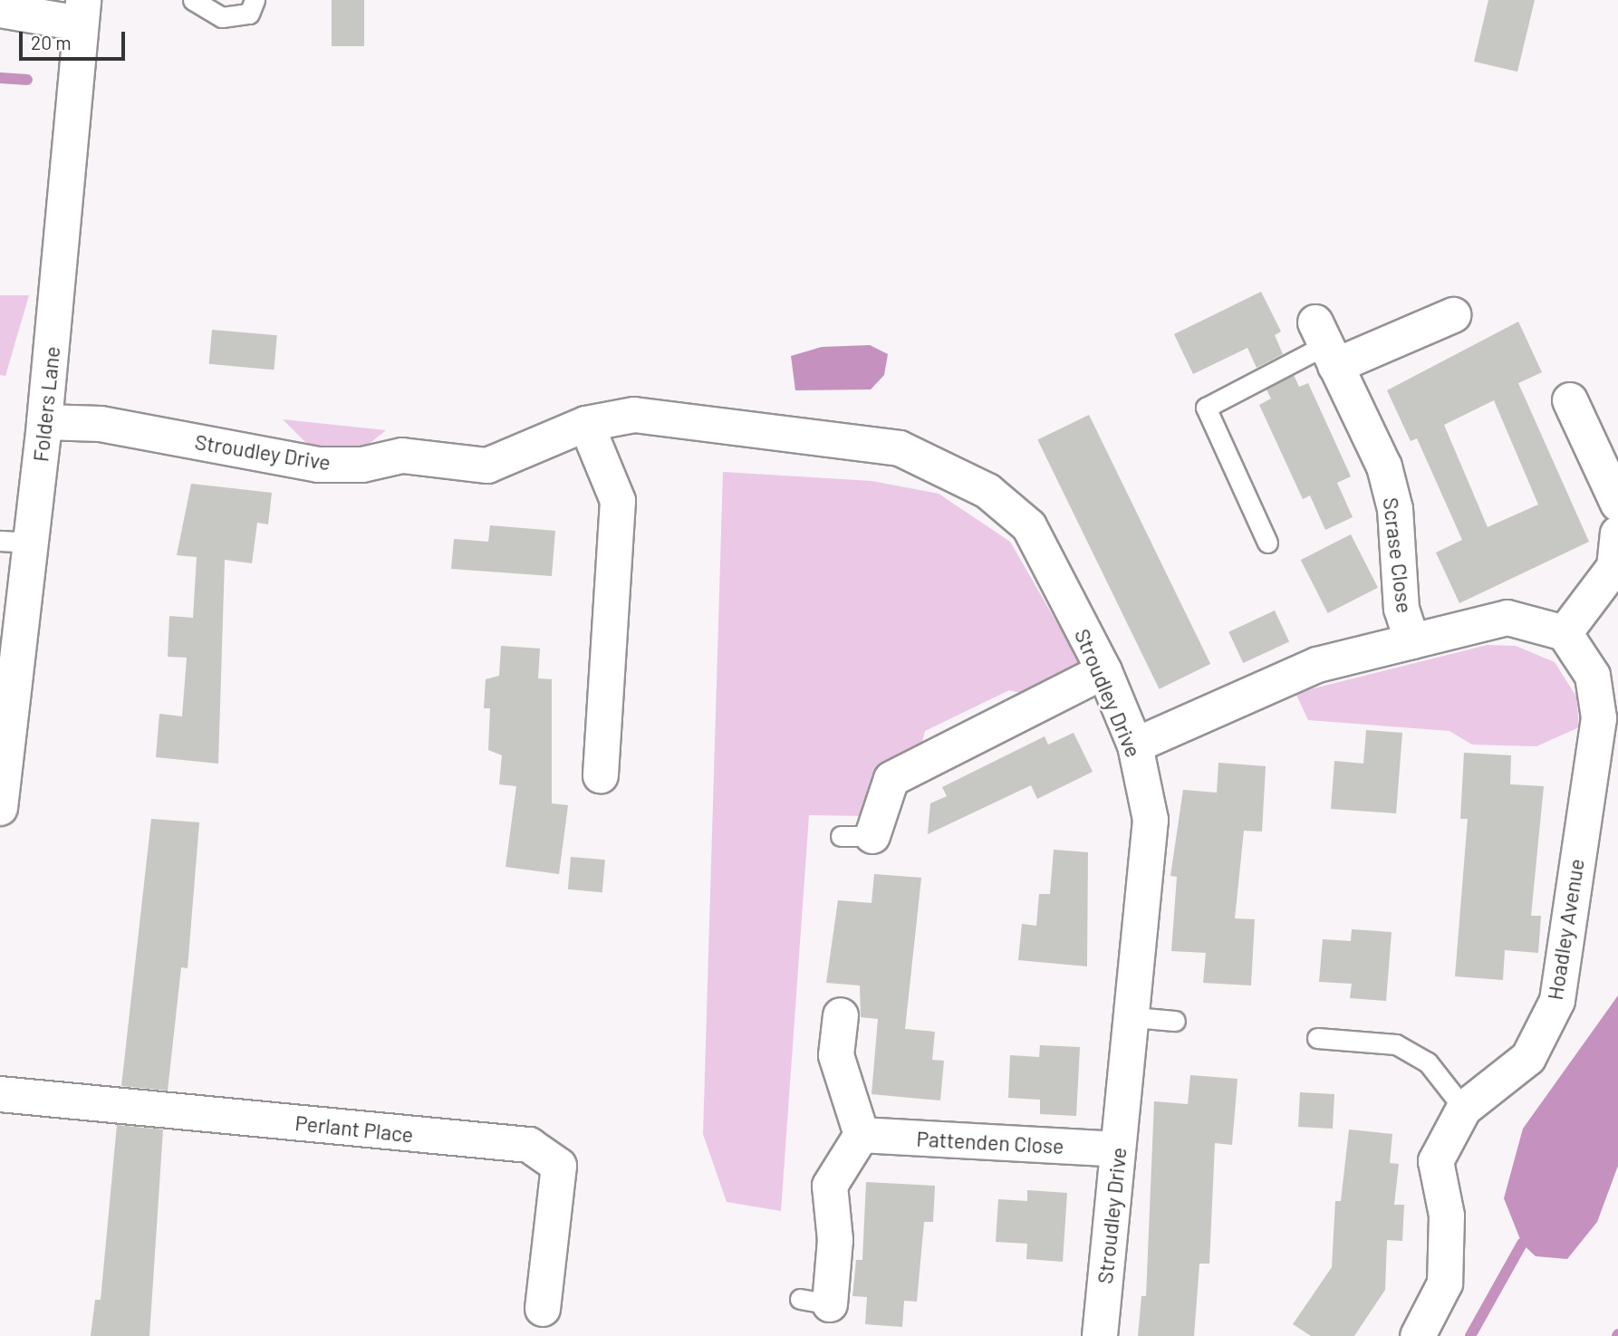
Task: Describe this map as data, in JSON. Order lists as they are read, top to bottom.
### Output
{
  "streets": {
    "street": [
      "Folders Lane",
      "Stroudley Drive",
      "Scrase Close",
      "Hoadley Avenue",
      "Perlant Place",
      "Pattenden Close"
    ]
  },
  "crossings": [
    ["Folders Lane", "Stroudley Drive"],
    ["Stroudley Drive", "Pattenden Close"]
  ],
  "scale_bar": "20 m"
}
